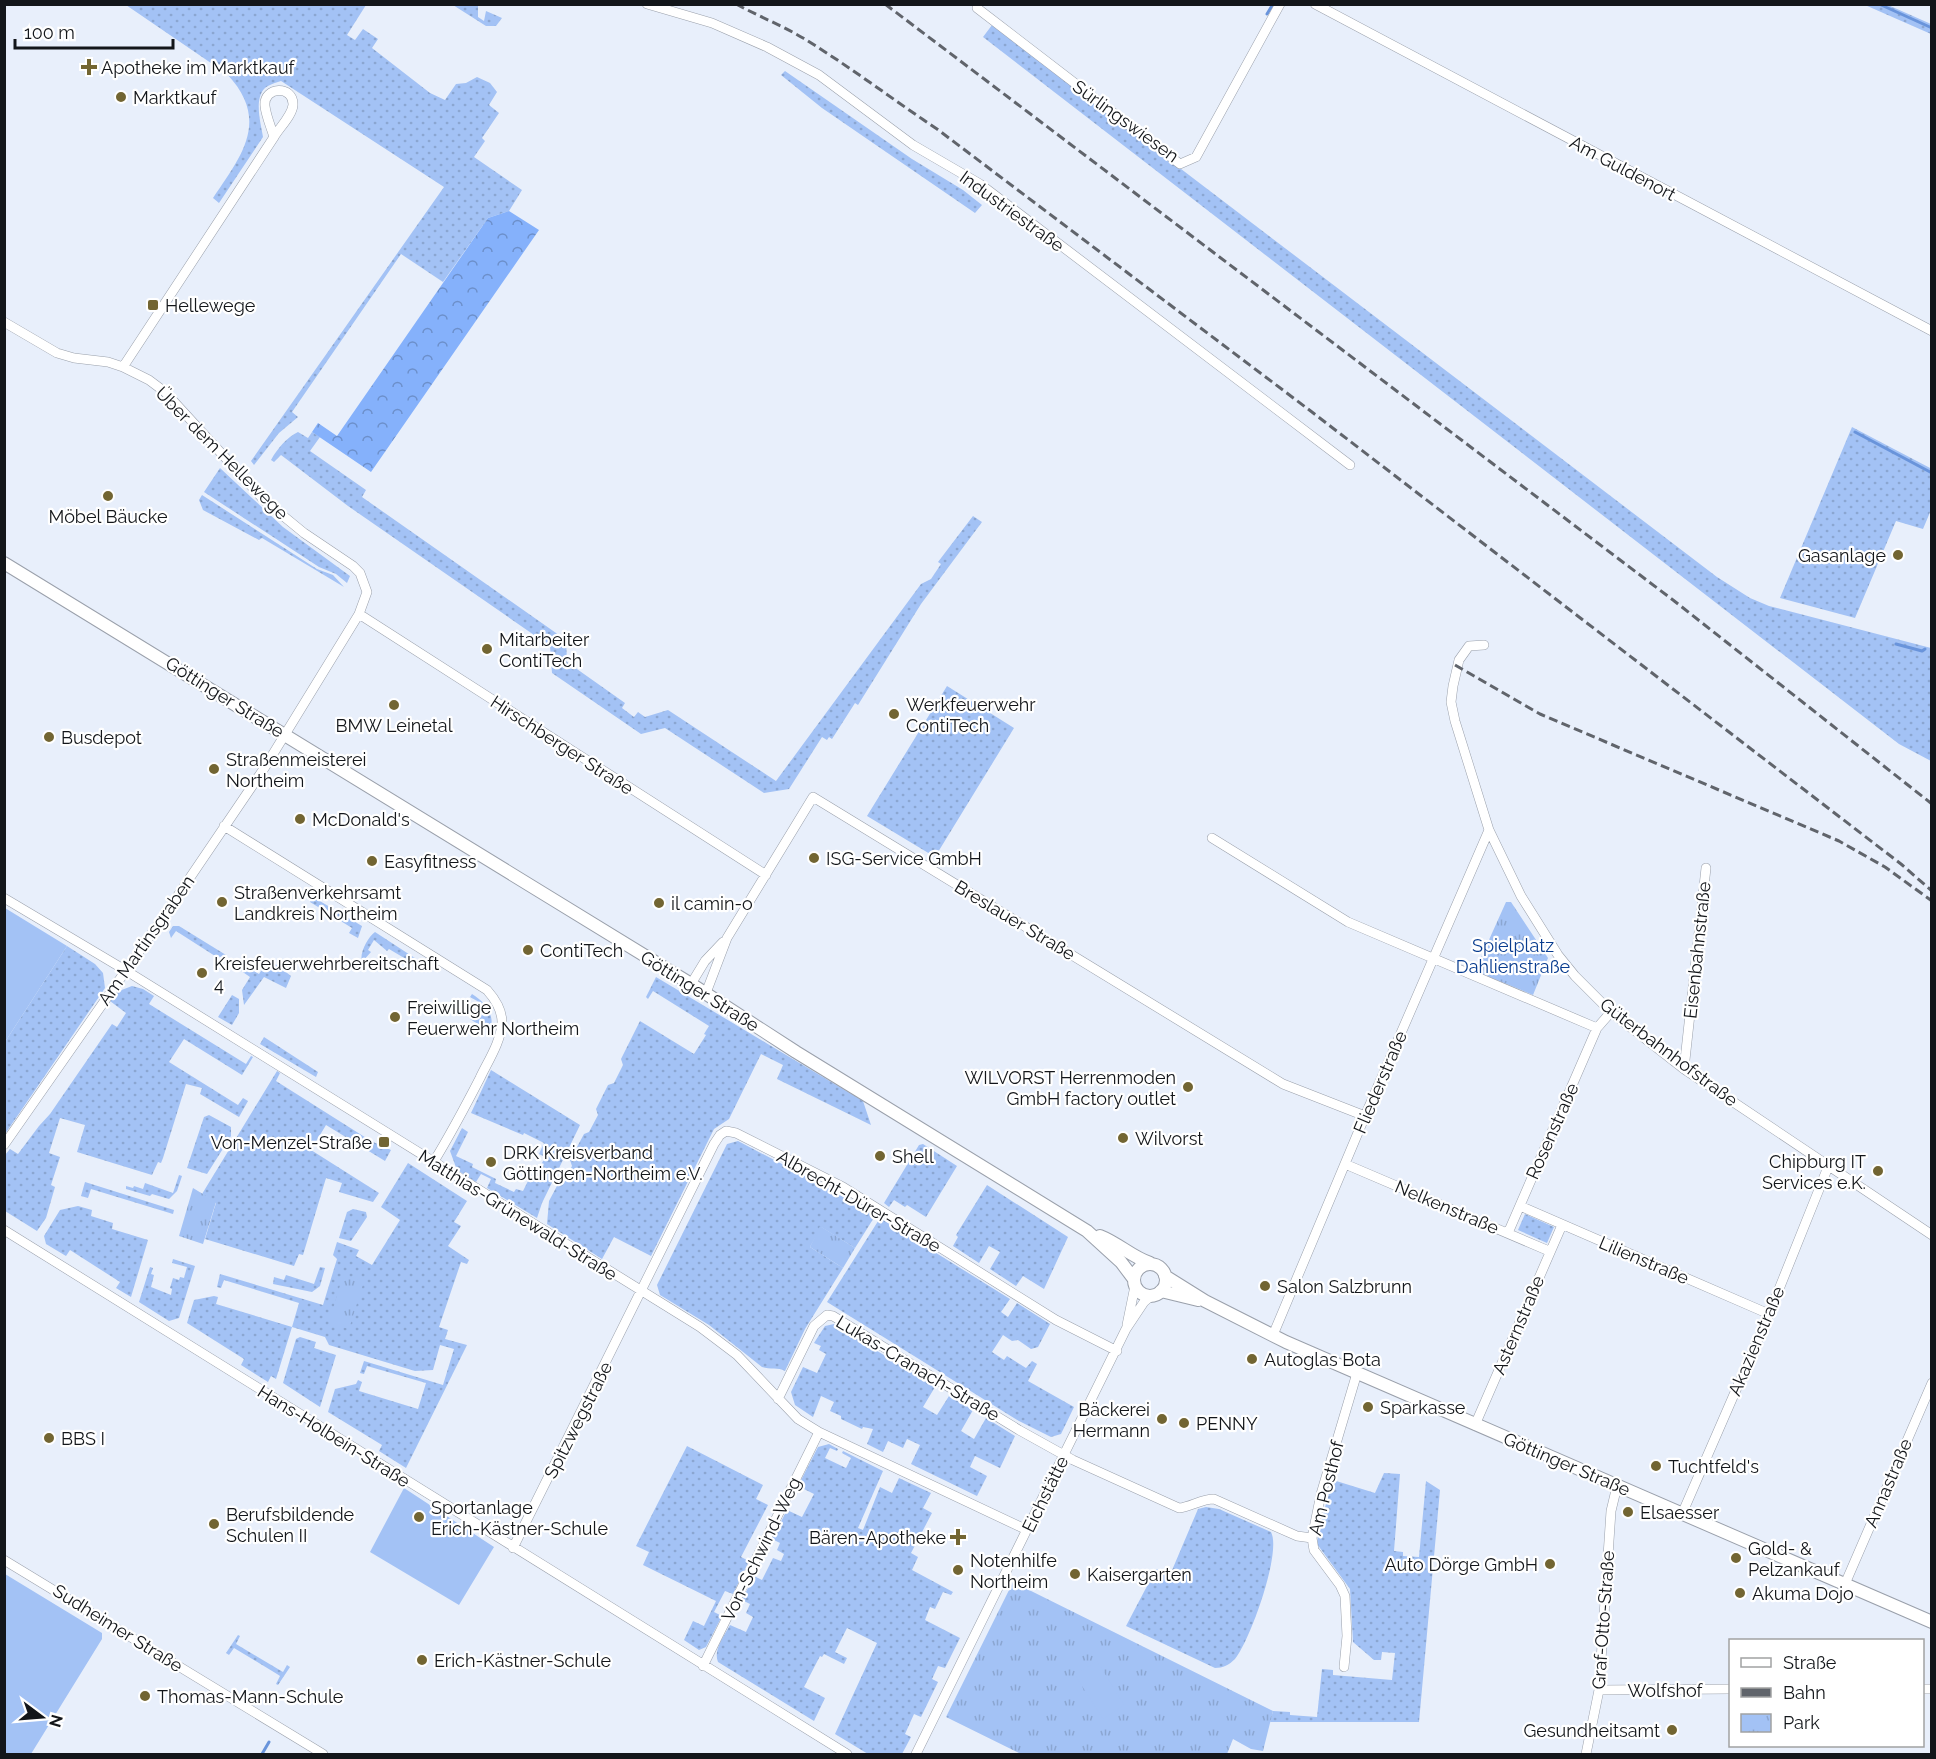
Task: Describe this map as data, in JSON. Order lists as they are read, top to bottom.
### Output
{
  "streets": {
    "main road": ["Göttinger Straße"],
    "street": [
      "Sürlingswiesen",
      "Am Guldenort",
      "Industriestraße",
      "Über dem Hellewege",
      "Hirschberger Straße",
      "Breslauer Straße",
      "Am Martinsgraben",
      "Eisenbahnstraße",
      "Güterbahnhofstraße",
      "Fliederstraße",
      "Rosenstraße",
      "Albrecht-Dürer-Straße",
      "Nelkenstraße",
      "Matthias-Grünewald-Straße",
      "Lilienstraße",
      "Asternstraße",
      "Akazienstraße",
      "Lukas-Cranach-Straße",
      "Spitzwegstraße",
      "Hans-Holbein-Straße",
      "Annastraße",
      "Am Posthof",
      "Eichstätte",
      "Von-Schwind-Weg",
      "Graf-Otto-Straße",
      "Sudheimer Straße",
      "Wolfshof"
    ]
  },
  "crossings": [
    ["Über dem Hellewege", "Göttinger Straße"],
    ["Über dem Hellewege", "Hirschberger Straße"],
    ["Über dem Hellewege", "Am Martinsgraben"],
    ["Göttinger Straße", "Breslauer Straße"],
    ["Göttinger Straße", "Am Martinsgraben"],
    ["Göttinger Straße", "Fliederstraße"],
    ["Göttinger Straße", "Asternstraße"],
    ["Göttinger Straße", "Akazienstraße"],
    ["Göttinger Straße", "Annastraße"],
    ["Göttinger Straße", "Am Posthof"],
    ["Göttinger Straße", "Eichstätte"],
    ["Göttinger Straße", "Graf-Otto-Straße"],
    ["Hirschberger Straße", "Breslauer Straße"],
    ["Breslauer Straße", "Fliederstraße"],
    ["Am Martinsgraben", "Matthias-Grünewald-Straße"],
    ["Eisenbahnstraße", "Güterbahnhofstraße"],
    ["Güterbahnhofstraße", "Fliederstraße"],
    ["Güterbahnhofstraße", "Rosenstraße"],
    ["Güterbahnhofstraße", "Akazienstraße"],
    ["Fliederstraße", "Nelkenstraße"],
    ["Rosenstraße", "Nelkenstraße"],
    ["Rosenstraße", "Lilienstraße"],
    ["Albrecht-Dürer-Straße", "Matthias-Grünewald-Straße"],
    ["Albrecht-Dürer-Straße", "Spitzwegstraße"],
    ["Albrecht-Dürer-Straße", "Eichstätte"],
    ["Nelkenstraße", "Asternstraße"],
    ["Matthias-Grünewald-Straße", "Lukas-Cranach-Straße"],
    ["Matthias-Grünewald-Straße", "Spitzwegstraße"],
    ["Matthias-Grünewald-Straße", "Eichstätte"],
    ["Matthias-Grünewald-Straße", "Von-Schwind-Weg"],
    ["Lilienstraße", "Asternstraße"],
    ["Lilienstraße", "Akazienstraße"],
    ["Lukas-Cranach-Straße", "Eichstätte"],
    ["Spitzwegstraße", "Hans-Holbein-Straße"],
    ["Hans-Holbein-Straße", "Von-Schwind-Weg"],
    ["Graf-Otto-Straße", "Wolfshof"]
  ],
  "parks": ["Spielplatz Dahlienstraße"],
  "places": {
    "health": ["Apotheke im Marktkauf", "Bären-Apotheke"],
    "other": [
      "Marktkauf",
      "Möbel Bäucke",
      "Gasanlage",
      "Mitarbeiter ContiTech",
      "BMW Leinetal",
      "Werkfeuerwehr ContiTech",
      "Busdepot",
      "Straßenmeisterei Northeim",
      "McDonald's",
      "ISG-Service GmbH",
      "Easyfitness",
      "Straßenverkehrsamt Landkreis Northeim",
      "il camin-o",
      "ContiTech",
      "Kreisfeuerwehrbereitschaft 4",
      "Freiwillige Feuerwehr Northeim",
      "WILVORST Herrenmoden GmbH factory outlet",
      "Wilvorst",
      "Shell",
      "DRK Kreisverband Göttingen-Northeim e.V.",
      "Chipburg IT Services e.K.",
      "Salon Salzbrunn",
      "Autoglas Bota",
      "Sparkasse",
      "Bäckerei Hermann",
      "PENNY",
      "BBS I",
      "Tuchtfeld's",
      "Elsaesser",
      "Sportanlage Erich-Kästner-Schule",
      "Berufsbildende Schulen II",
      "Gold- & Pelzankauf",
      "Auto Dörge GmbH",
      "Notenhilfe Northeim",
      "Kaisergarten",
      "Akuma Dojo",
      "Erich-Kästner-Schule",
      "Thomas-Mann-Schule",
      "Gesundheitsamt"
    ],
    "transit": ["Hellewege", "Von-Menzel-Straße"]
  },
  "legend": ["Straße", "Bahn", "Park"],
  "scale_bar": "100 m",
  "north": "right"
}
